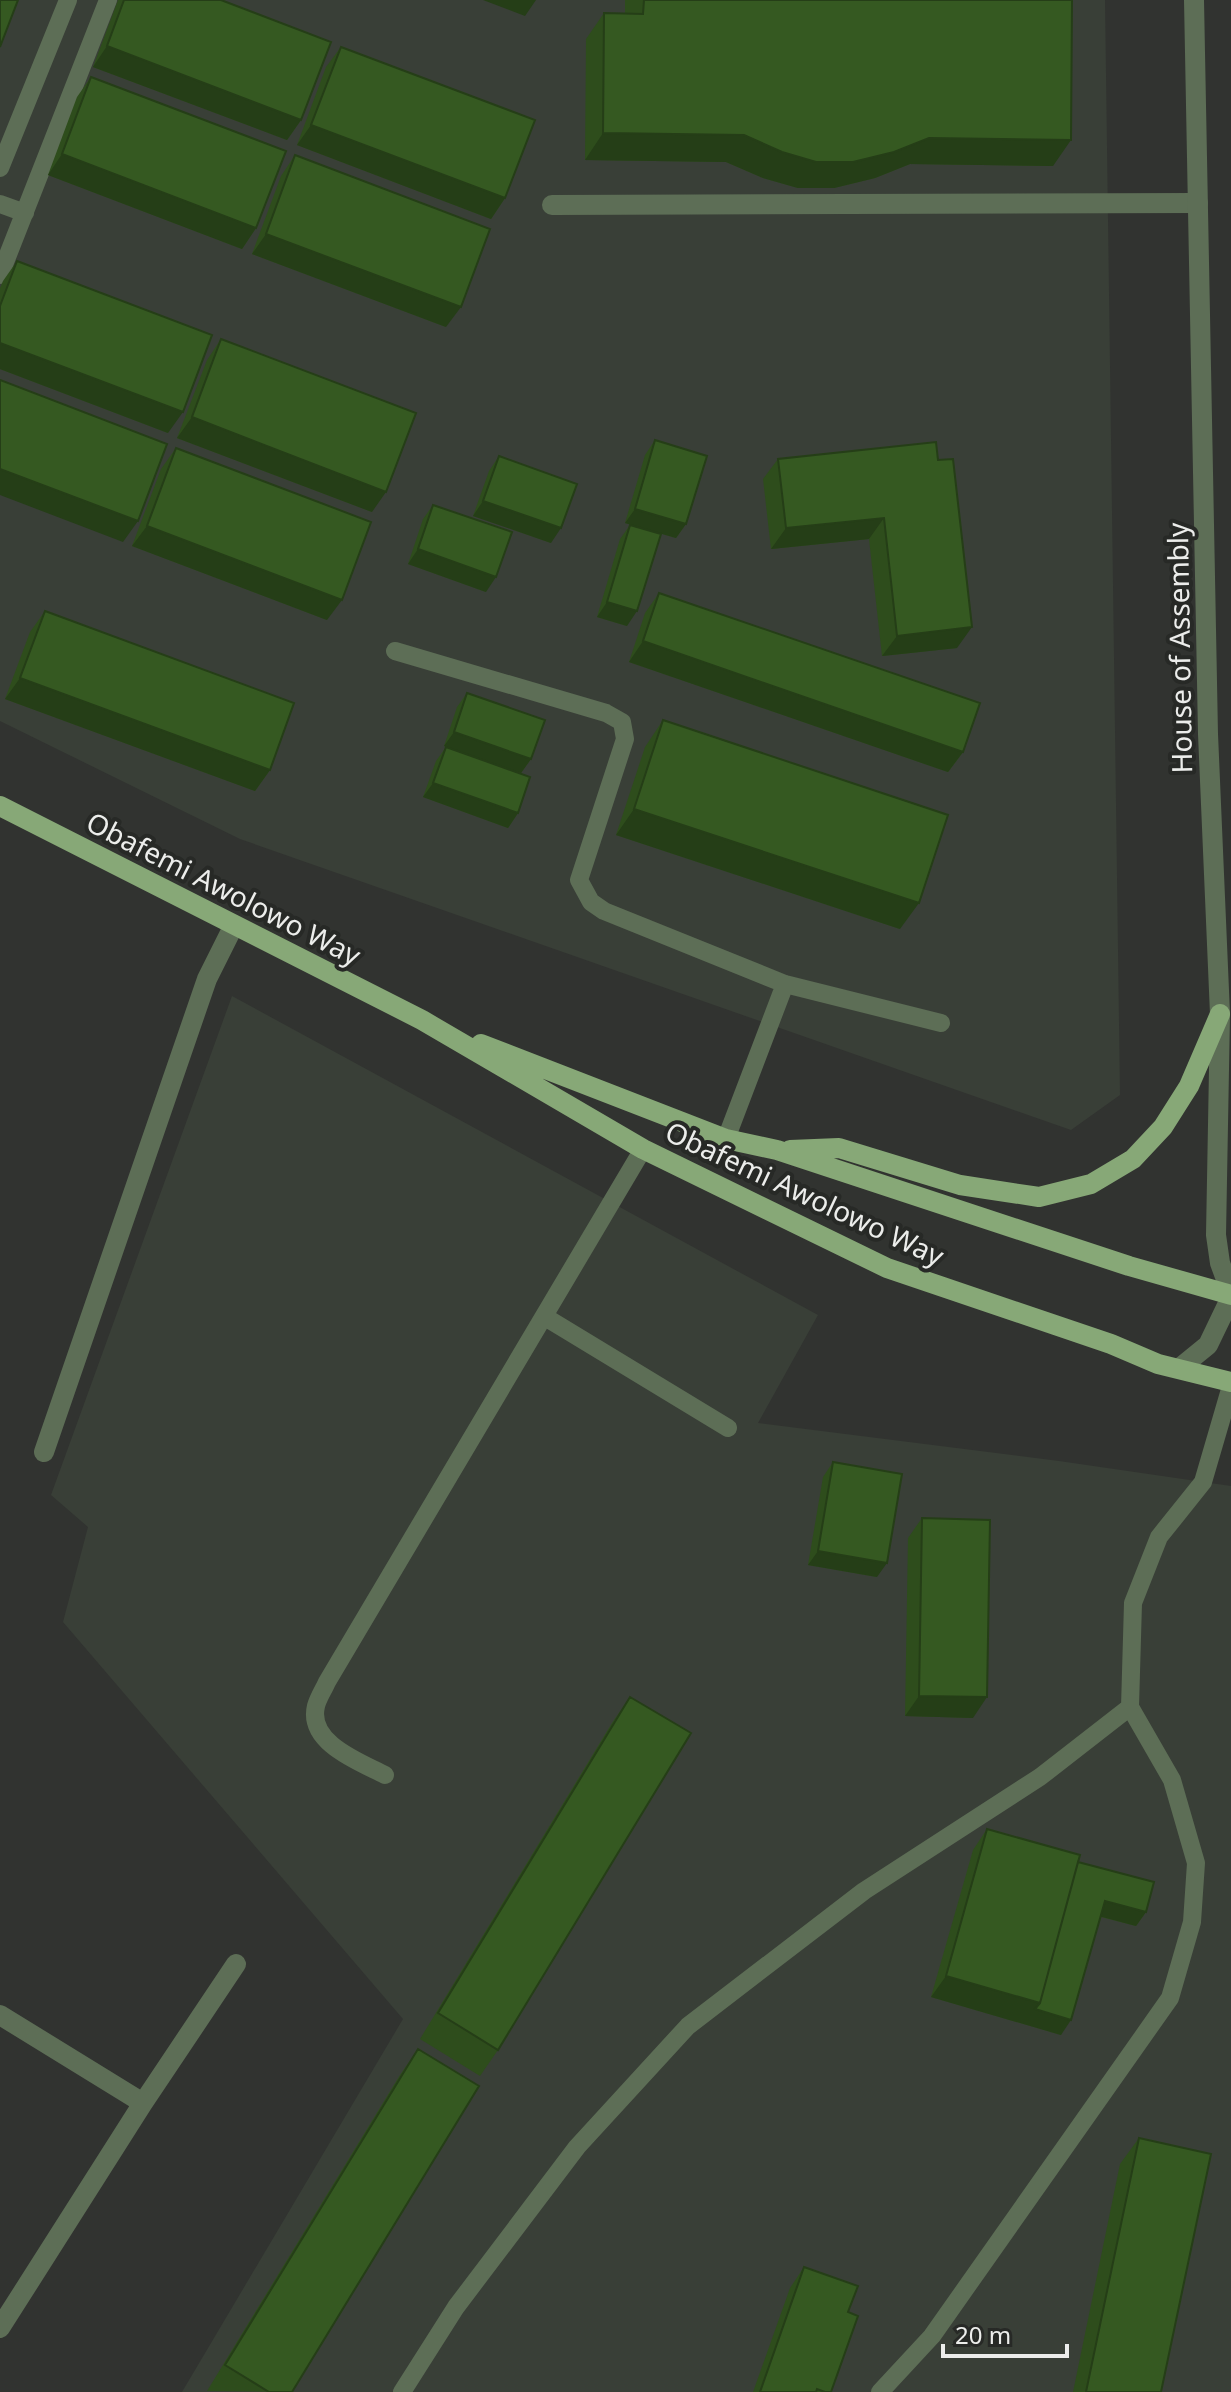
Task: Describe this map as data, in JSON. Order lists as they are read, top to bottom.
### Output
{
  "streets": {
    "main road": ["Obafemi Awolowo Way"],
    "street": ["House of Assembly"]
  },
  "crossings": [
    ["House of Assembly", "Obafemi Awolowo Way"]
  ],
  "scale_bar": "20 m"
}
